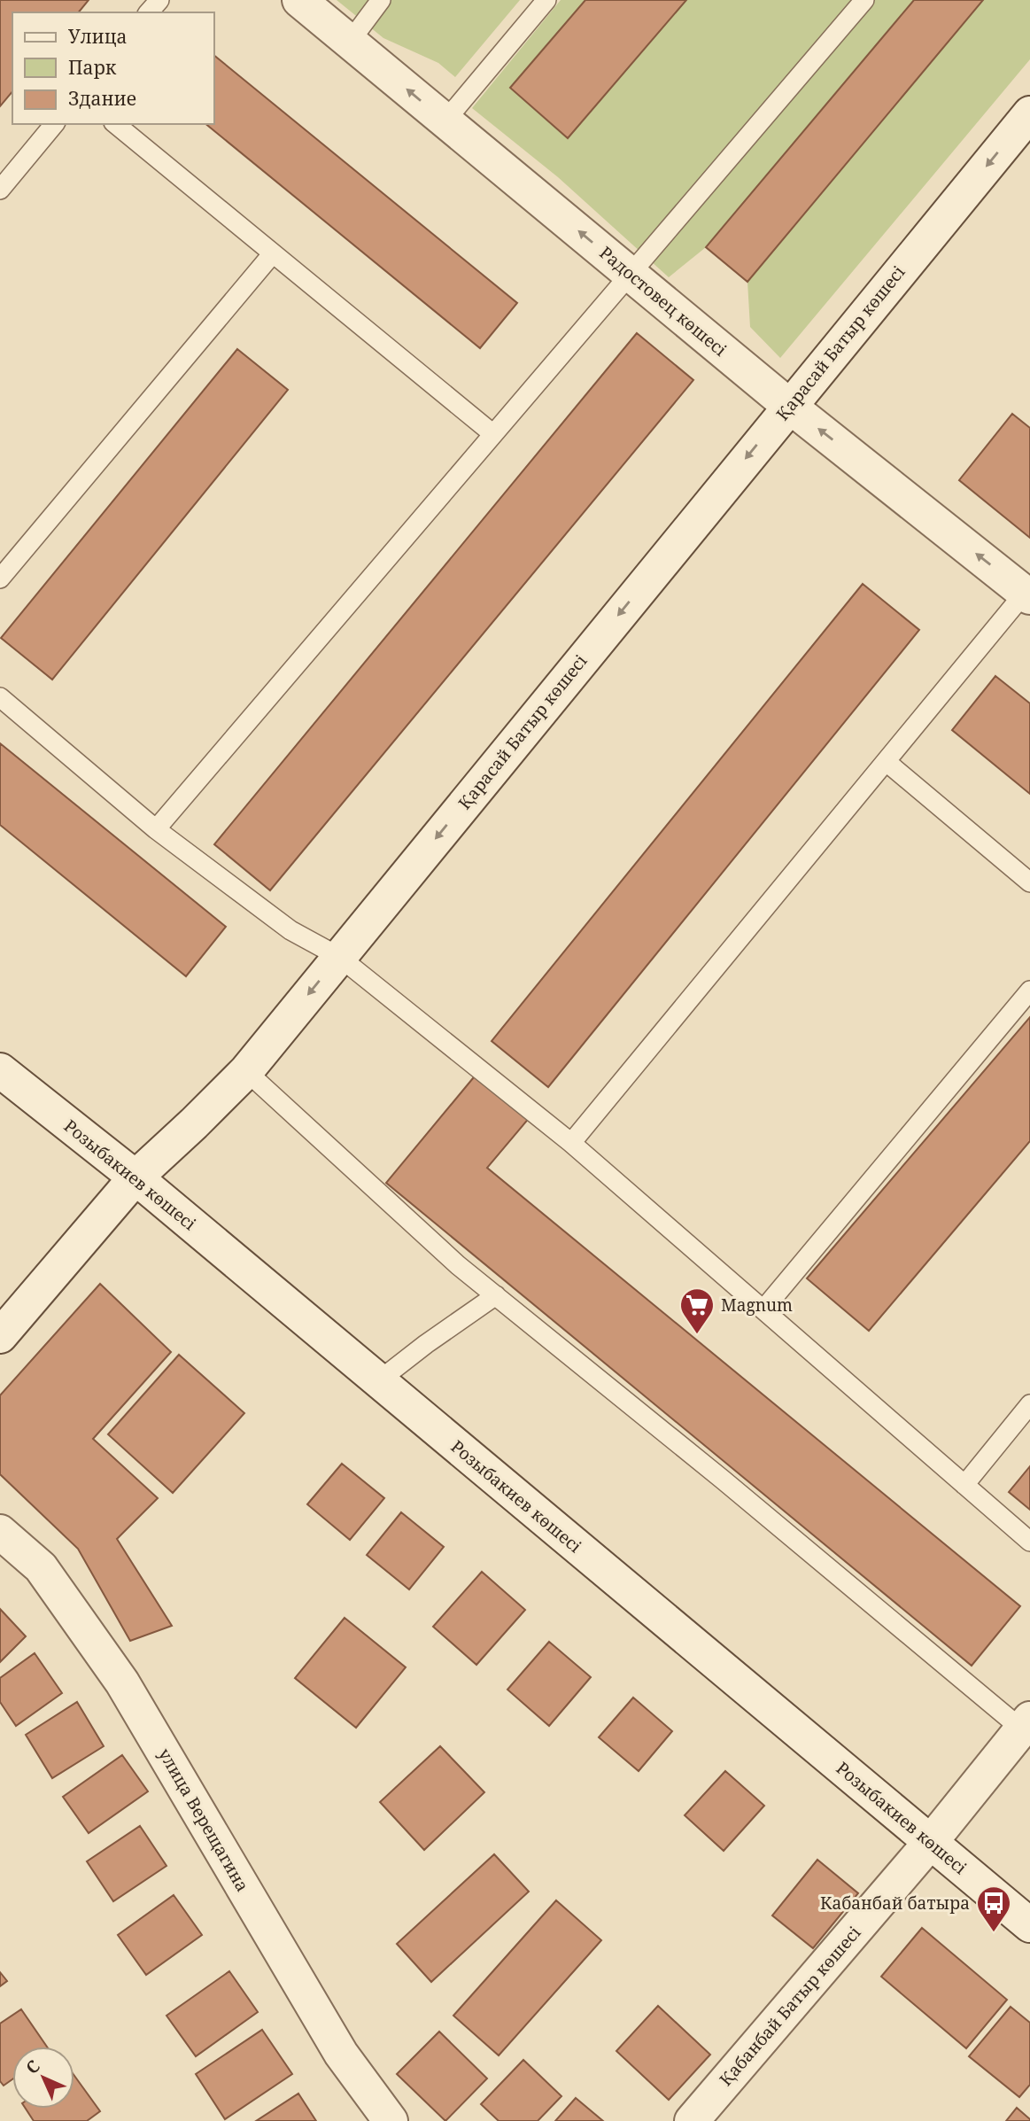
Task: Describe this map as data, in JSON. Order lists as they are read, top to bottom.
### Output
{
  "streets": {
    "street": [
      "Радостовец көшесі",
      "Қарасай Батыр көшесі",
      "Розыбакиев көшесі",
      "улица Верещагина",
      "Қабанбай Батыр көшесі"
    ]
  },
  "crossings": [
    ["Радостовец көшесі", "Қарасай Батыр көшесі"],
    ["Қарасай Батыр көшесі", "Розыбакиев көшесі"],
    ["Розыбакиев көшесі", "Қабанбай Батыр көшесі"]
  ],
  "one_way": ["Радостовец көшесі", "Қарасай Батыр көшесі"],
  "places": {
    "supermarket": ["Magnum"],
    "bus stop": ["Кабанбай батыра"]
  },
  "legend": ["Улица", "Парк", "Здание"],
  "north": "top left"
}
